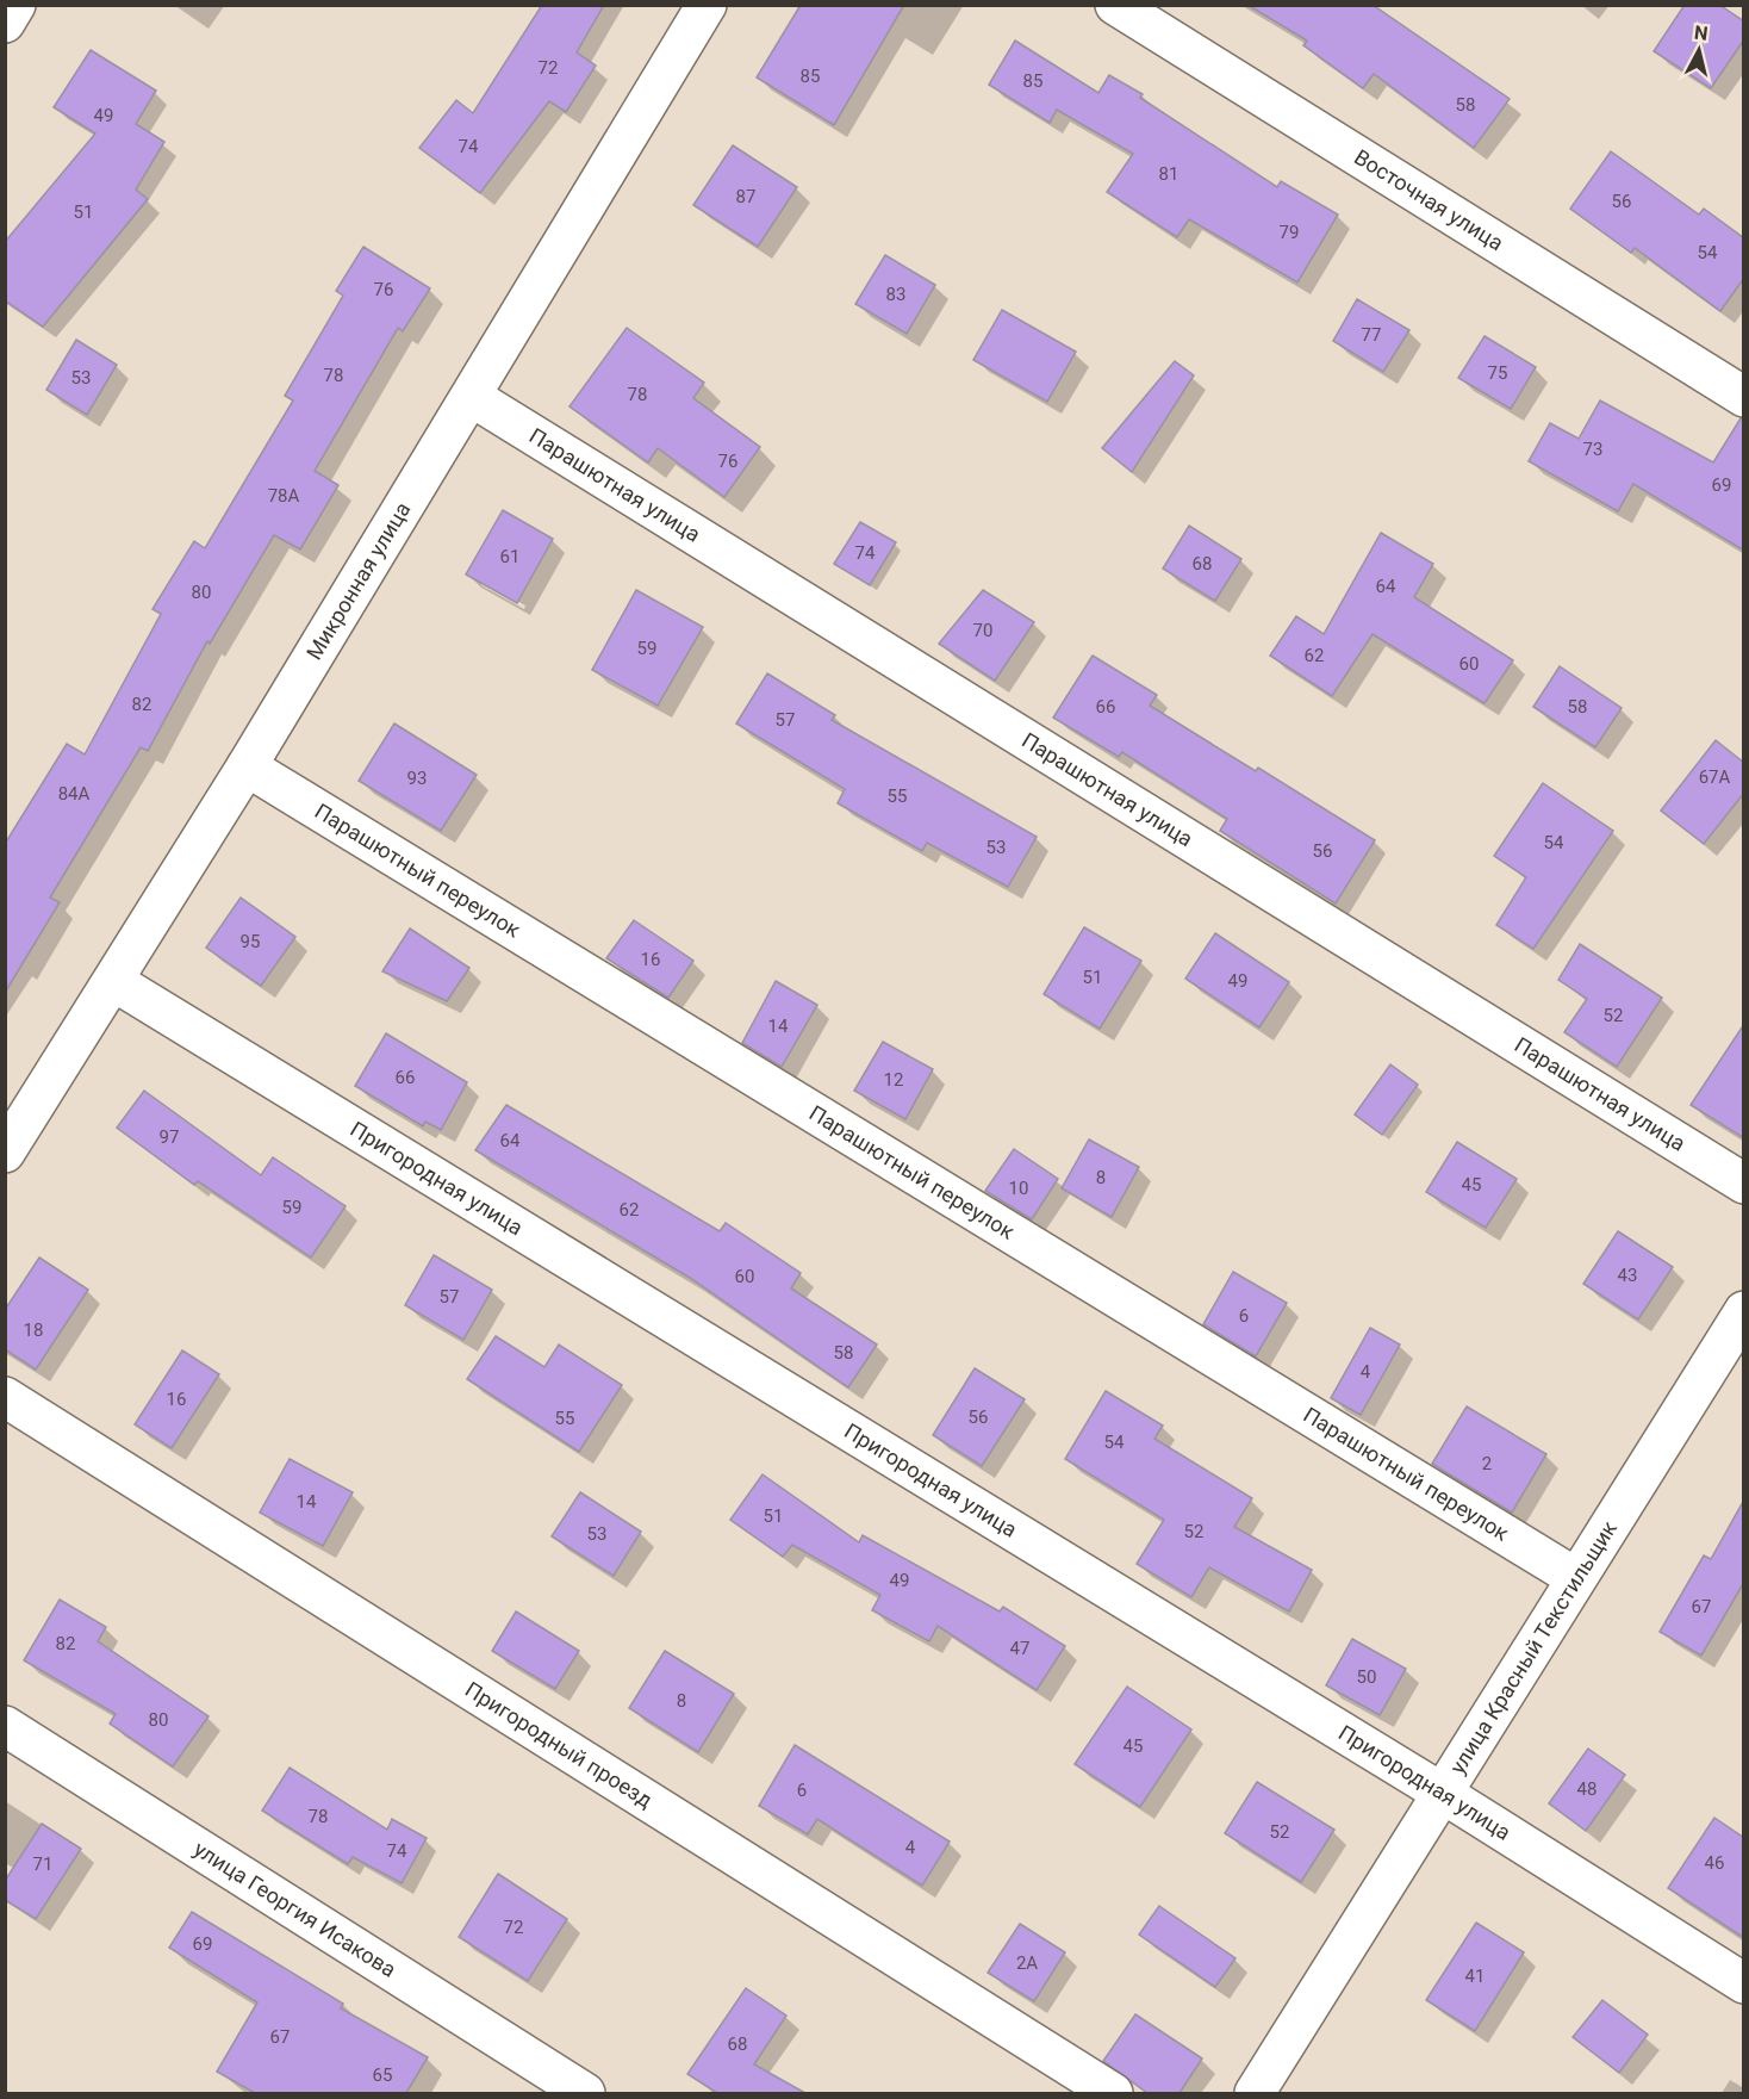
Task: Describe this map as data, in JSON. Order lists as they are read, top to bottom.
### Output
{
  "streets": {
    "street": [
      "Восточная улица",
      "Парашютная улица",
      "Микронная улица",
      "Парашютный переулок",
      "Пригородная улица",
      "улица Красный Текстильщик",
      "Пригородный проезд",
      "улица Георгия Исакова"
    ]
  },
  "crossings": [
    ["Парашютная улица", "Микронная улица"],
    ["Микронная улица", "Парашютный переулок"],
    ["Микронная улица", "Пригородная улица"],
    ["Парашютный переулок", "улица Красный Текстильщик"],
    ["Пригородная улица", "улица Красный Текстильщик"]
  ],
  "house_numbers": [
    "72",
    "85",
    "85",
    "58",
    "49",
    "74",
    "81",
    "87",
    "56",
    "51",
    "79",
    "54",
    "76",
    "83",
    "77",
    "75",
    "78",
    "53",
    "78",
    "73",
    "76",
    "69",
    "78А",
    "74",
    "61",
    "68",
    "64",
    "80",
    "70",
    "59",
    "62",
    "60",
    "82",
    "66",
    "58",
    "57",
    "67А",
    "93",
    "84А",
    "55",
    "54",
    "53",
    "56",
    "95",
    "16",
    "51",
    "49",
    "52",
    "14",
    "66",
    "12",
    "97",
    "64",
    "8",
    "45",
    "10",
    "59",
    "62",
    "43",
    "60",
    "57",
    "6",
    "18",
    "58",
    "4",
    "16",
    "56",
    "55",
    "54",
    "2",
    "14",
    "51",
    "52",
    "53",
    "49",
    "67",
    "82",
    "47",
    "50",
    "8",
    "80",
    "45",
    "48",
    "6",
    "78",
    "52",
    "4",
    "74",
    "46",
    "71",
    "72",
    "69",
    "2А",
    "41",
    "67",
    "68",
    "65"
  ],
  "north": "top"
}
